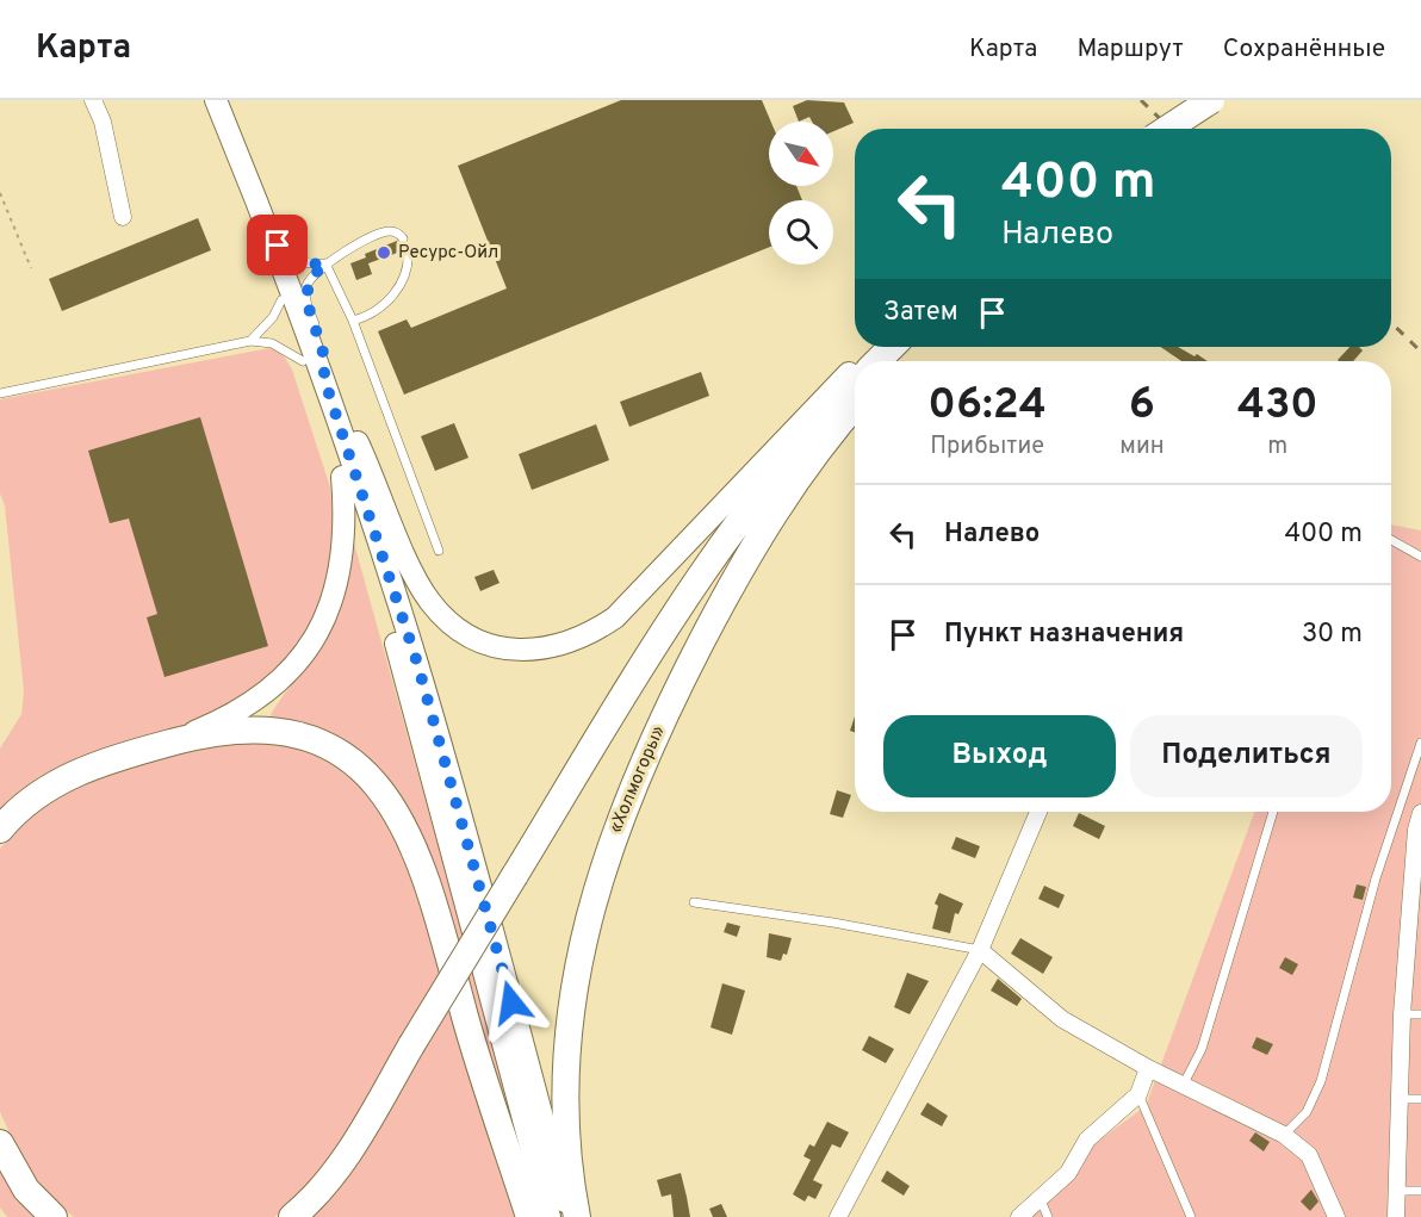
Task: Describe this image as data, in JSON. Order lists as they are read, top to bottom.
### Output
{
  "streets": {
    "highway": ["«Холмогоры»"]
  },
  "places": ["Ресурс-Ойл"],
  "north": "bottom right",
  "page": {
    "header": "Карта",
    "nav": ["Карта", "Маршрут", "Сохранённые"],
    "turn": ["400 m", "Налево"],
    "then": "Затем",
    "eta": [
      "06:24",
      "Прибытие",
      "6",
      "мин",
      "430",
      "m"
    ],
    "list": [
      {
        "name": "Налево",
        "value": "400 m"
      },
      {
        "name": "Пункт назначения",
        "value": "30 m"
      }
    ],
    "buttons": ["Выход", "Поделиться"]
  }
}
